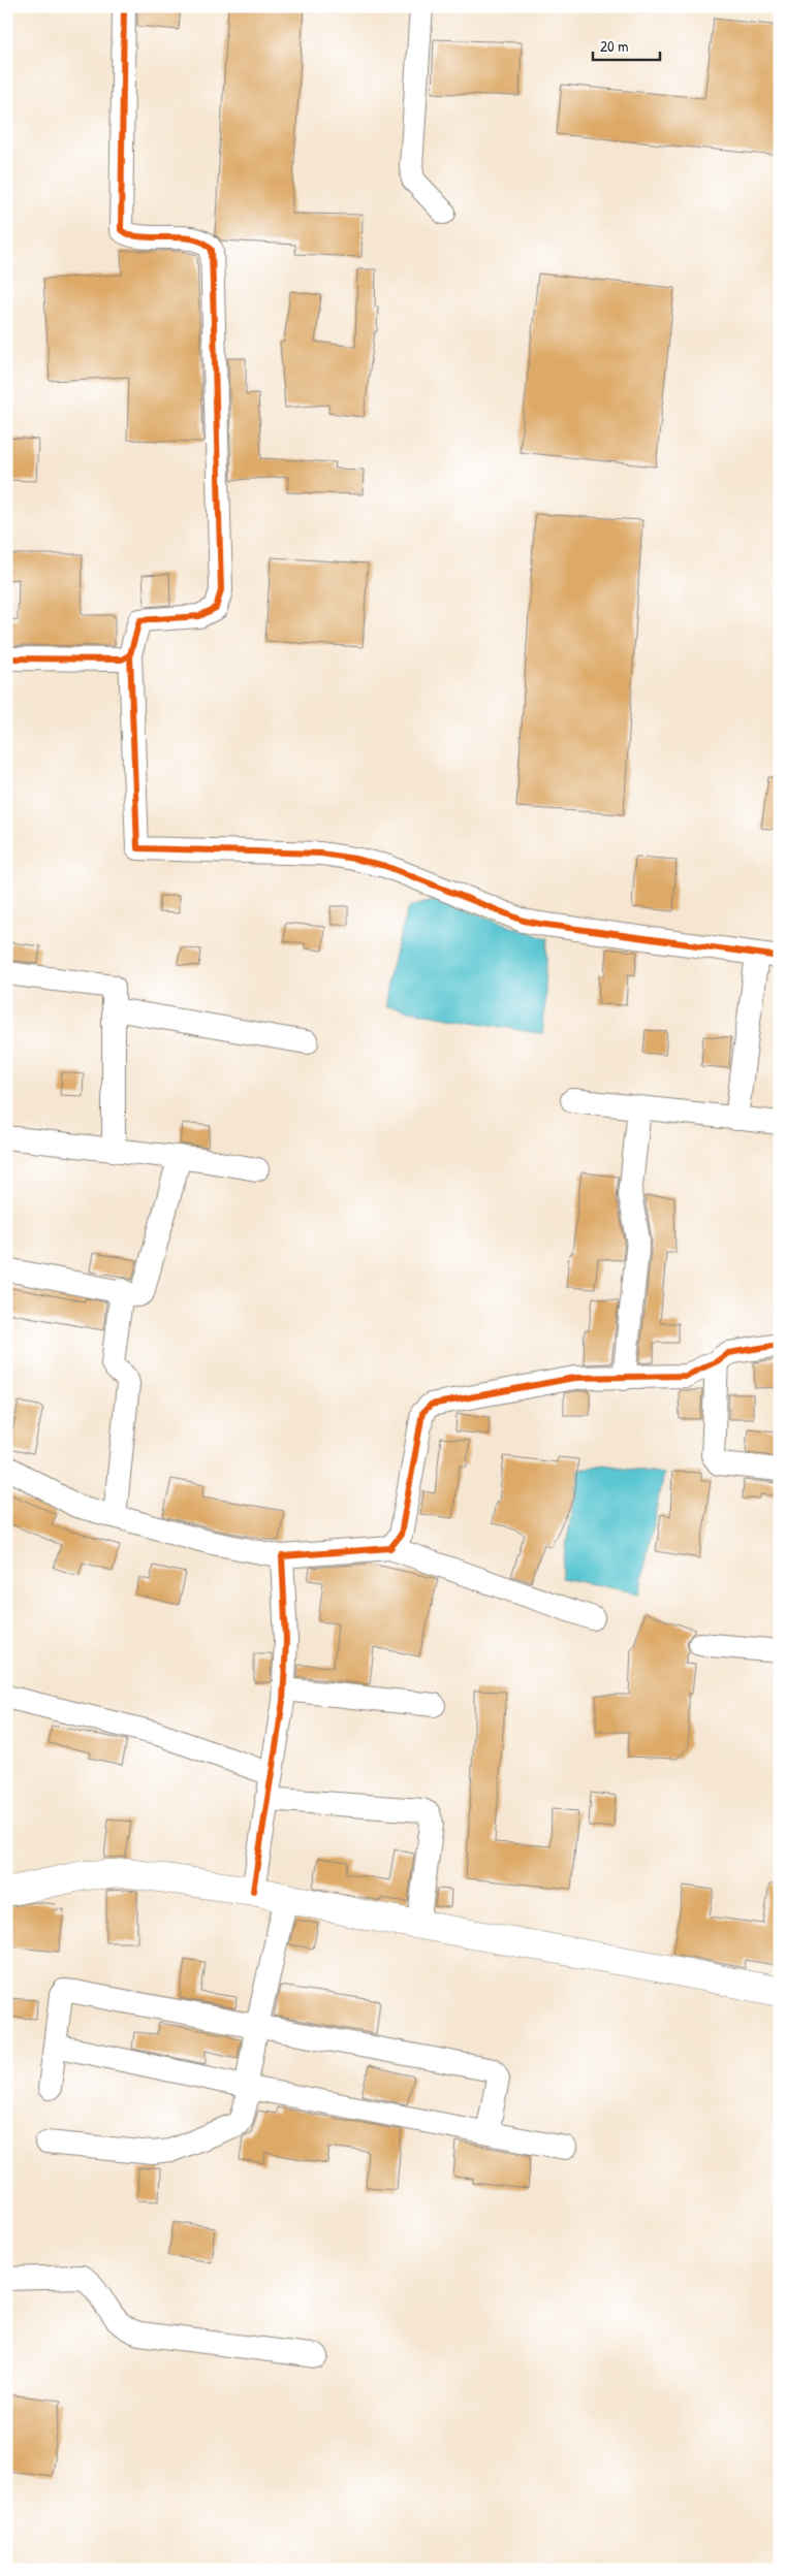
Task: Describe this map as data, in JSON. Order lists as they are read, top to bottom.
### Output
{
  "scale_bar": "20 m"
}
